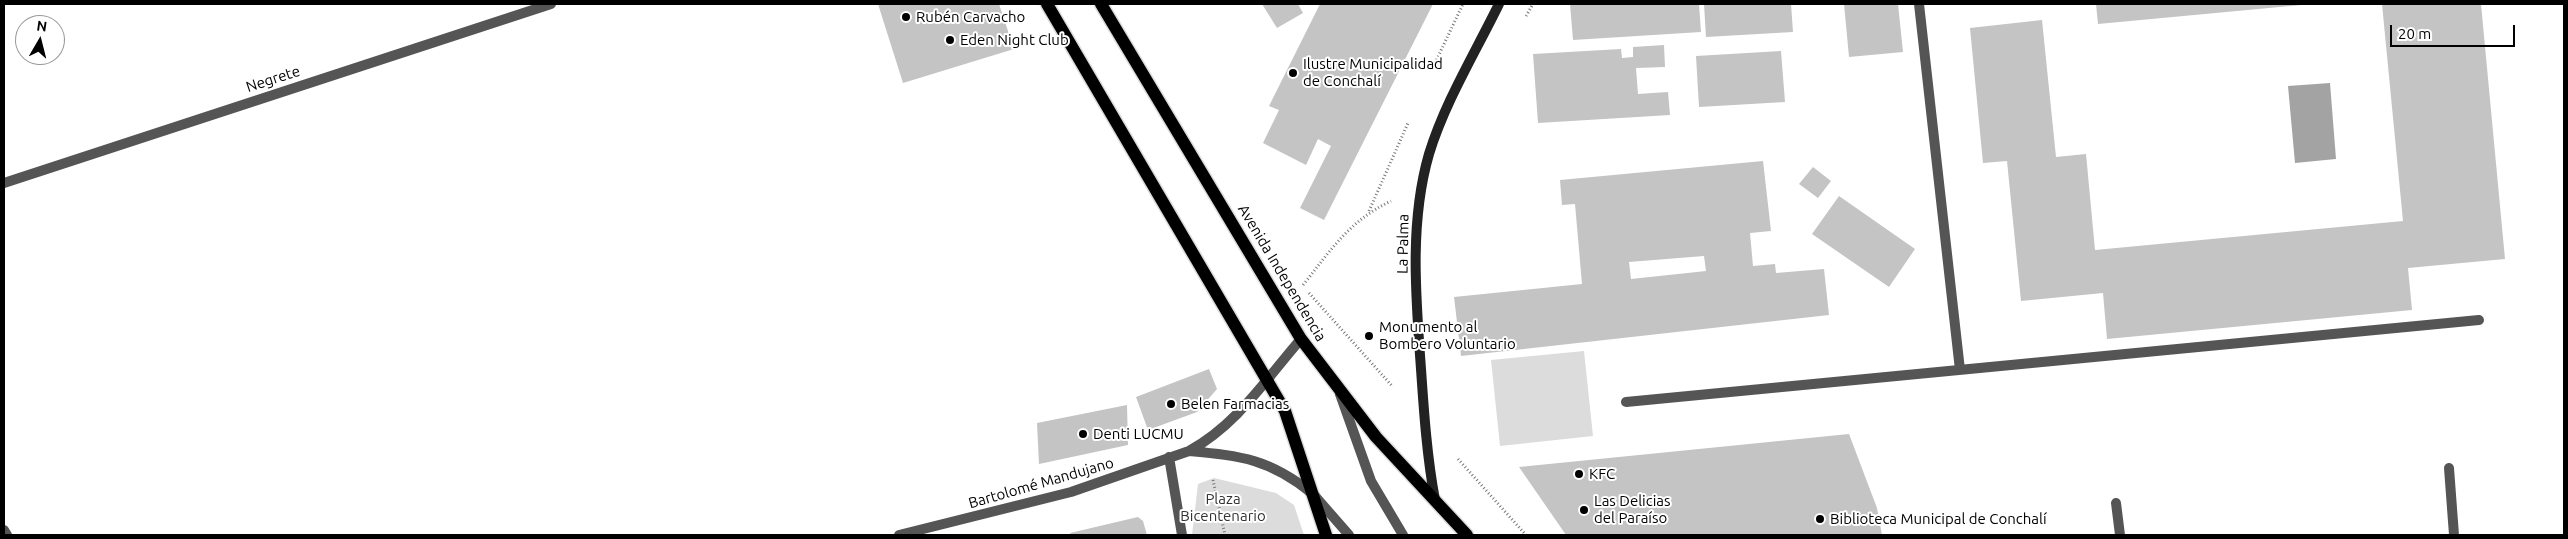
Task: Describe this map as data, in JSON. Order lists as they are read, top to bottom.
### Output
{
  "streets": {
    "main road": ["La Palma", "Avenida Independencia"],
    "street": ["Negrete", "Bartolomé Mandujano"]
  },
  "crossings": [
    ["La Palma", "Avenida Independencia"]
  ],
  "parks": ["Plaza Bicentenario"],
  "places": [
    "Rubén Carvacho",
    "Eden Night Club",
    "Ilustre Municipalidad de Conchalí",
    "Monumento al Bombero Voluntario",
    "Belen Farmacias",
    "Denti LUCMU",
    "KFC",
    "Las Delicias del Paraíso",
    "Biblioteca Municipal de Conchalí"
  ],
  "scale_bar": "20 m",
  "north": "top"
}
